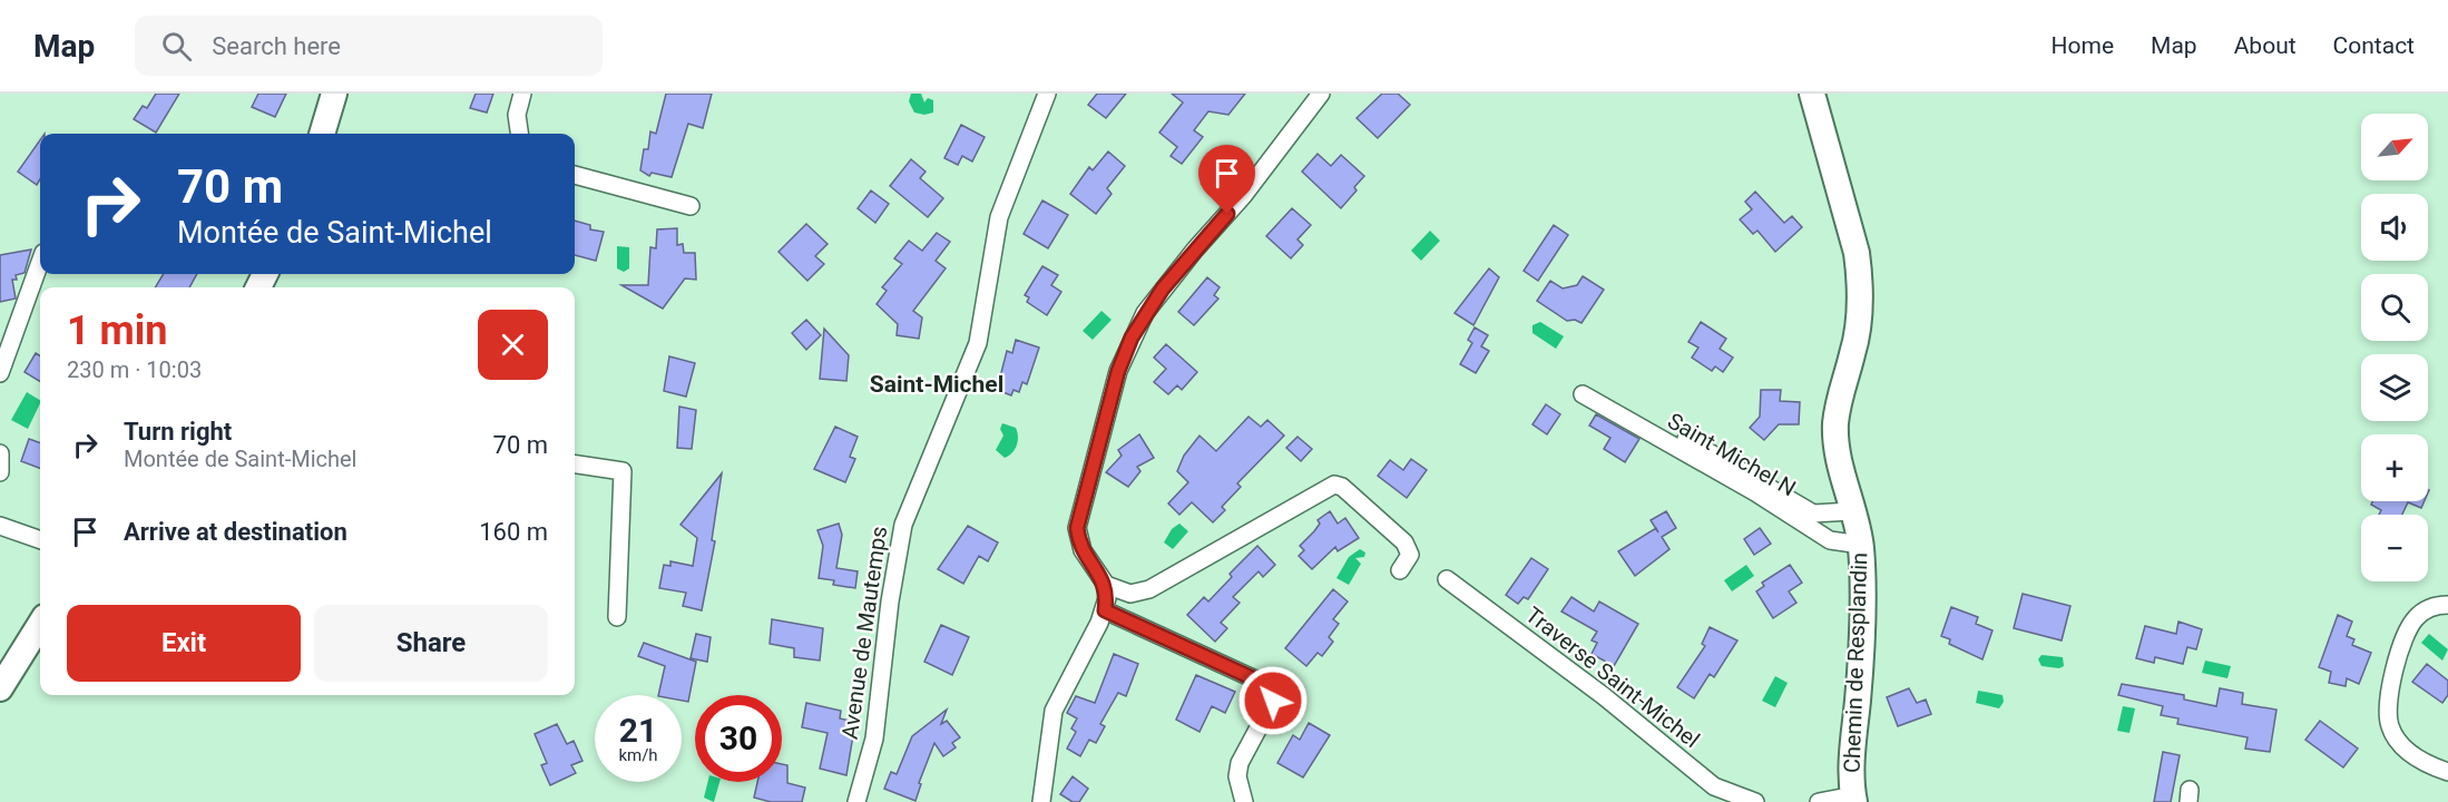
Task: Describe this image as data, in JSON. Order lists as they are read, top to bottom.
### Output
{
  "streets": {
    "street": [
      "Saint Michel N",
      "Avenue de Mautemps",
      "Chemin de Resplandin",
      "Traverse Saint-Michel"
    ]
  },
  "crossings": [
    ["Saint Michel N", "Chemin de Resplandin"]
  ],
  "districts": ["Saint-Michel"],
  "north": "top right",
  "page": {
    "header": "Map",
    "search": "Search here",
    "nav": [
      "Home",
      "Map",
      "About",
      "Contact"
    ],
    "map_buttons": ["+", "−"],
    "turn": ["70 m", "Montée de Saint-Michel"],
    "heading": ["1 min", "230 m · 10:03"],
    "list": [
      {
        "name": "Turn right",
        "note": "Montée de Saint-Michel",
        "value": "70 m"
      },
      {
        "name": "Arrive at destination",
        "value": "160 m"
      }
    ],
    "buttons": ["Exit", "Share"],
    "speed": "21 km/h",
    "limit": "30"
  }
}
